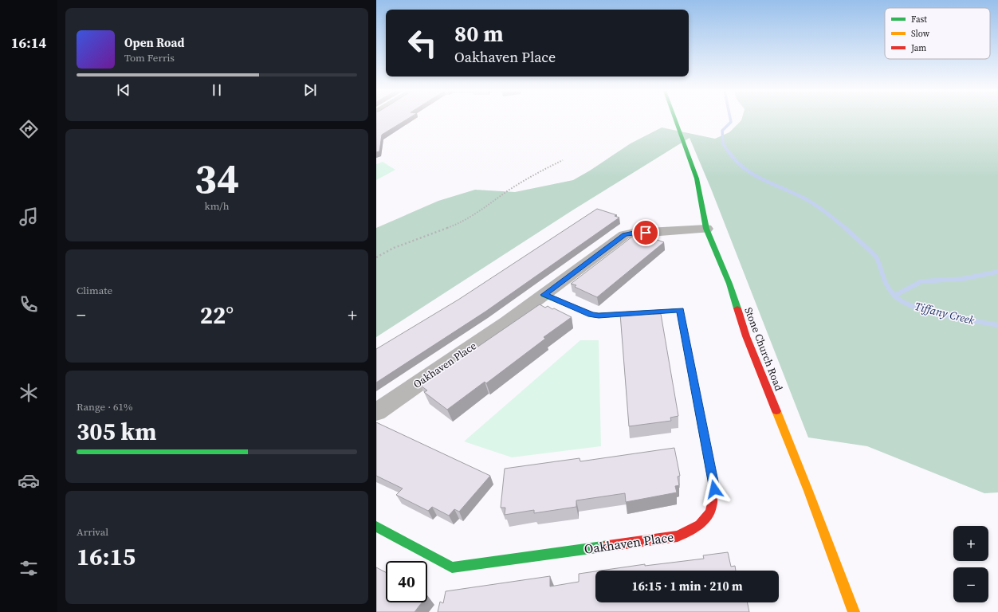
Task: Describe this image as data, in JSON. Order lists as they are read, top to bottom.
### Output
{
  "streets": {
    "main road": ["Stone Church Road", "Oakhaven Place"]
  },
  "crossings": [
    ["Stone Church Road", "Oakhaven Place"]
  ],
  "water": ["Tiffany Creek"],
  "legend": ["Fast", "Slow", "Jam"],
  "page": {
    "tabs": "16:14",
    "turn": ["80 m", "Oakhaven Place"],
    "song": ["Open Road", "Tom Ferris"],
    "tile": [
      ["34", "km/h"],
      "Climate",
      ["Range · 61%", "305 km"],
      ["Arrival", "16:15"]
    ],
    "heat": ["−", "22°", "+"],
    "map_buttons": ["+", "−"],
    "limit": "40",
    "trip": "16:15 · 1 min · 210 m"
  }
}
